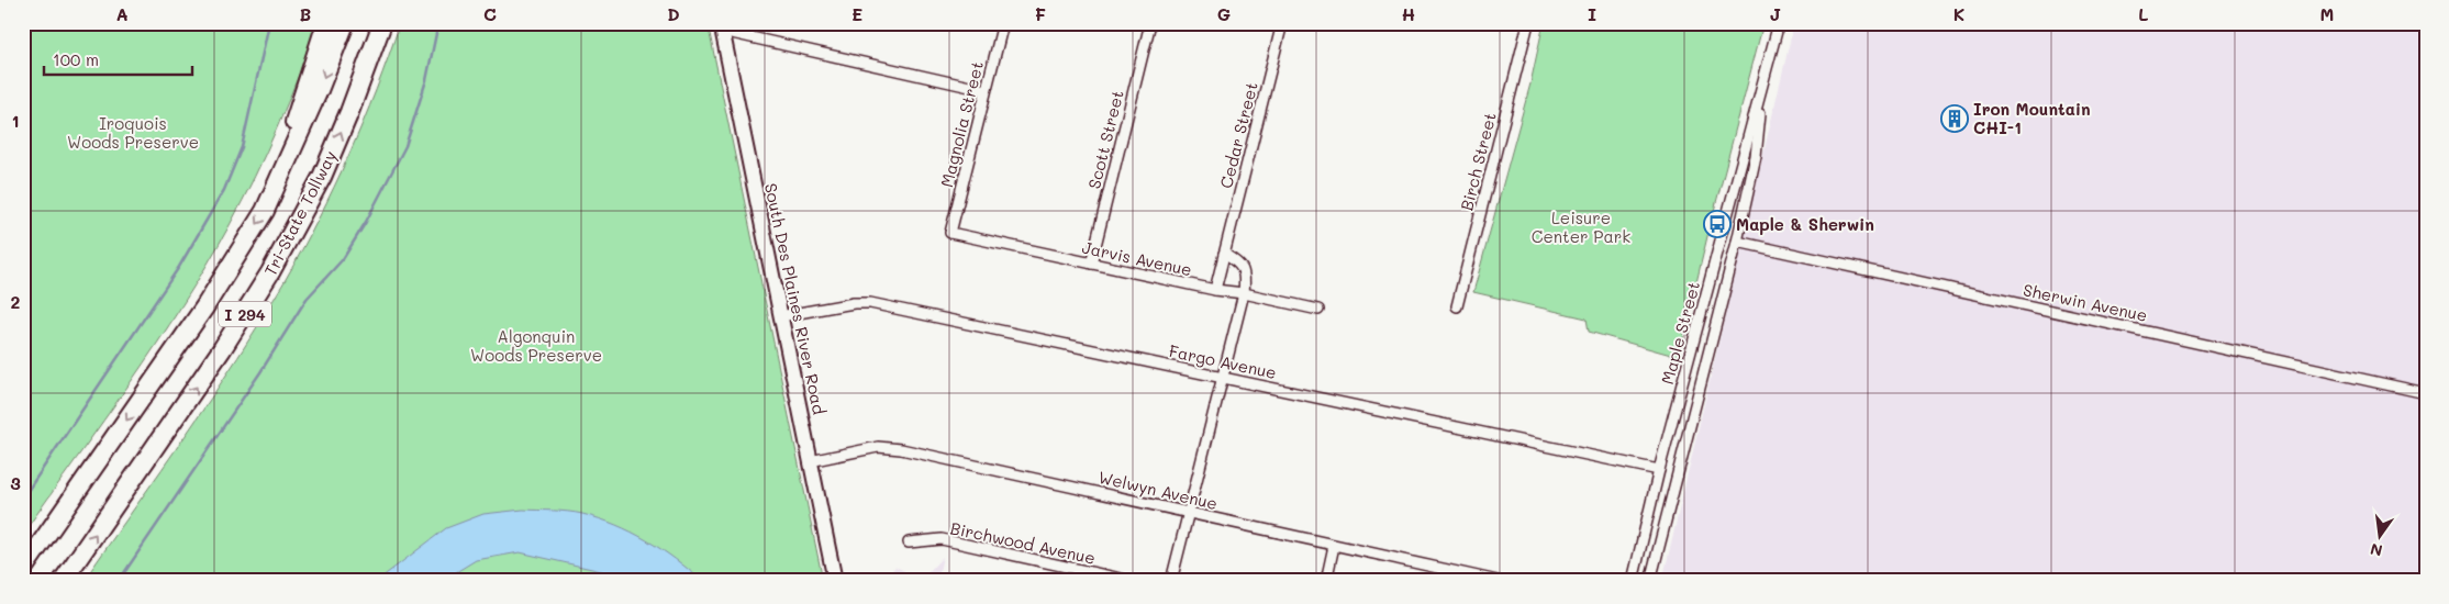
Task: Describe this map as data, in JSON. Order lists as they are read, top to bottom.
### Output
{
  "streets": {
    "highway": ["Tri-State Tollway", "I 294"],
    "main road": ["South Des Plaines River Road"],
    "street": [
      "Magnolia Street",
      "Cedar Street",
      "Scott Street",
      "Birch Street",
      "Jarvis Avenue",
      "Sherwin Avenue",
      "Maple Street",
      "Fargo Avenue",
      "Welwyn Avenue",
      "Birchwood Avenue"
    ]
  },
  "crossings": [
    ["Magnolia Street", "Jarvis Avenue"],
    ["Cedar Street", "Jarvis Avenue"],
    ["Scott Street", "Jarvis Avenue"],
    ["South Des Plaines River Road", "Fargo Avenue"],
    ["South Des Plaines River Road", "Welwyn Avenue"],
    ["Sherwin Avenue", "Maple Street"],
    ["Maple Street", "Fargo Avenue"]
  ],
  "parks": ["Iroquois Woods Preserve", "Leisure Center Park", "Algonquin Woods Preserve"],
  "places": {
    "building": ["Iron Mountain CHI-1"],
    "bus stop": ["Maple & Sherwin"]
  },
  "scale_bar": "100 m",
  "north": "bottom",
  "grid": {
    "columns": [
      "A",
      "B",
      "C",
      "D",
      "E",
      "F",
      "G",
      "H",
      "I",
      "J",
      "K",
      "L",
      "M"
    ],
    "rows": ["1", "2", "3"]
  }
}
